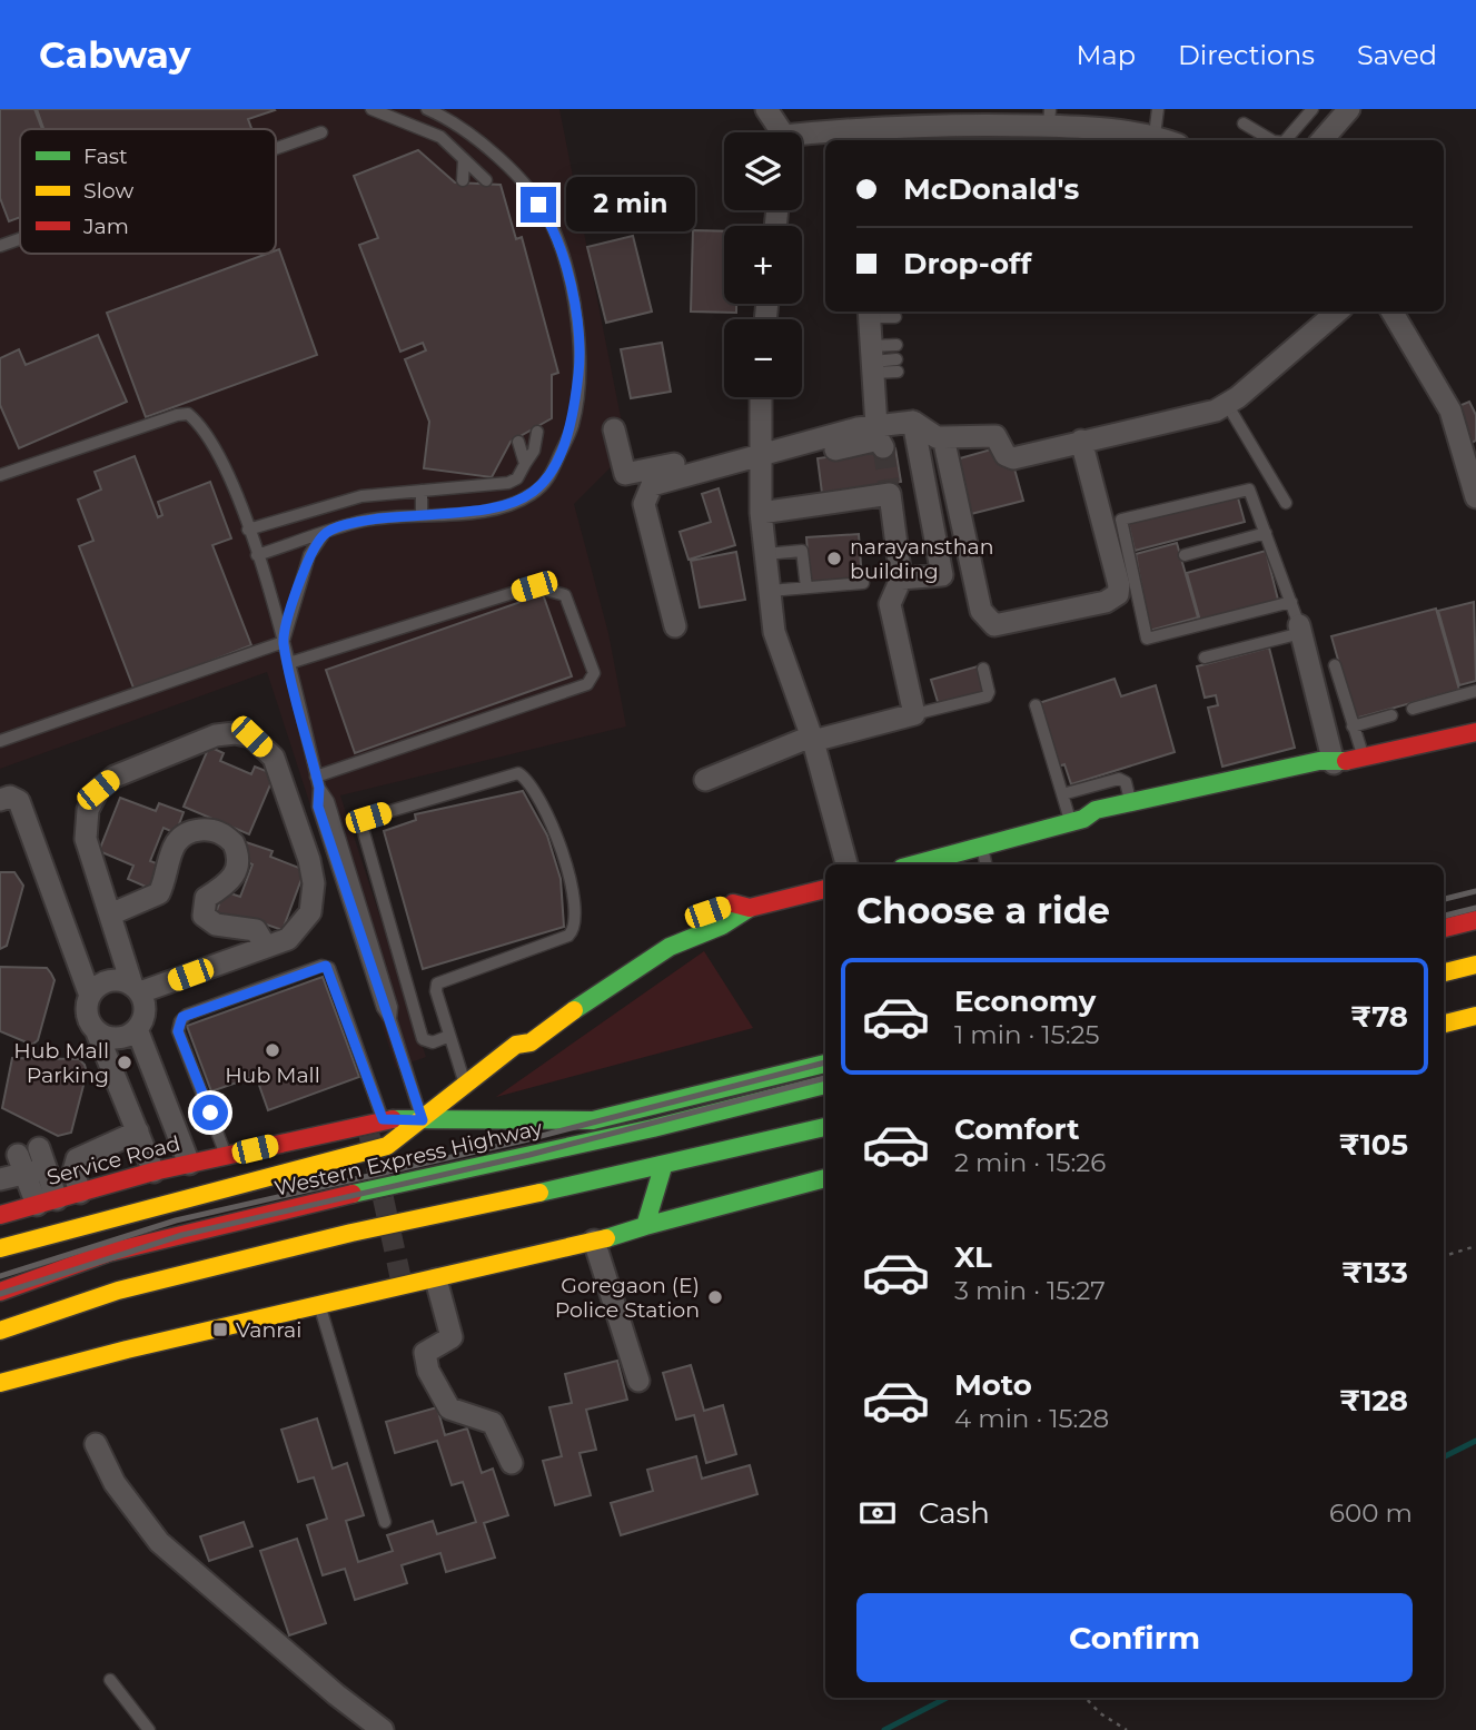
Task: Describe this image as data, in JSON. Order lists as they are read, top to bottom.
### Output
{
  "streets": {
    "main road": ["Western Express Highway", "Service Road"]
  },
  "places": {
    "other": [
      "narayansthan building",
      "Hub Mall",
      "Hub Mall Parking",
      "Goregaon (E) Police Station"
    ],
    "transit": ["Vanrai"]
  },
  "legend": ["Fast", "Slow", "Jam"],
  "page": {
    "header": "Cabway",
    "nav": ["Map", "Directions", "Saved"],
    "map_buttons": ["+", "−"],
    "banner": ["McDonald's", "Drop-off"],
    "bubble": "2 min",
    "heading": "Choose a ride",
    "list": [
      {
        "name": "Economy",
        "note": "1 min · 15:25",
        "value": "₹78"
      },
      {
        "name": "Comfort",
        "note": "2 min · 15:26",
        "value": "₹105"
      },
      {
        "name": "XL",
        "note": "3 min · 15:27",
        "value": "₹133"
      },
      {
        "name": "Moto",
        "note": "4 min · 15:28",
        "value": "₹128"
      }
    ],
    "pay": ["Cash", "600 m"],
    "buttons": "Confirm"
  }
}
